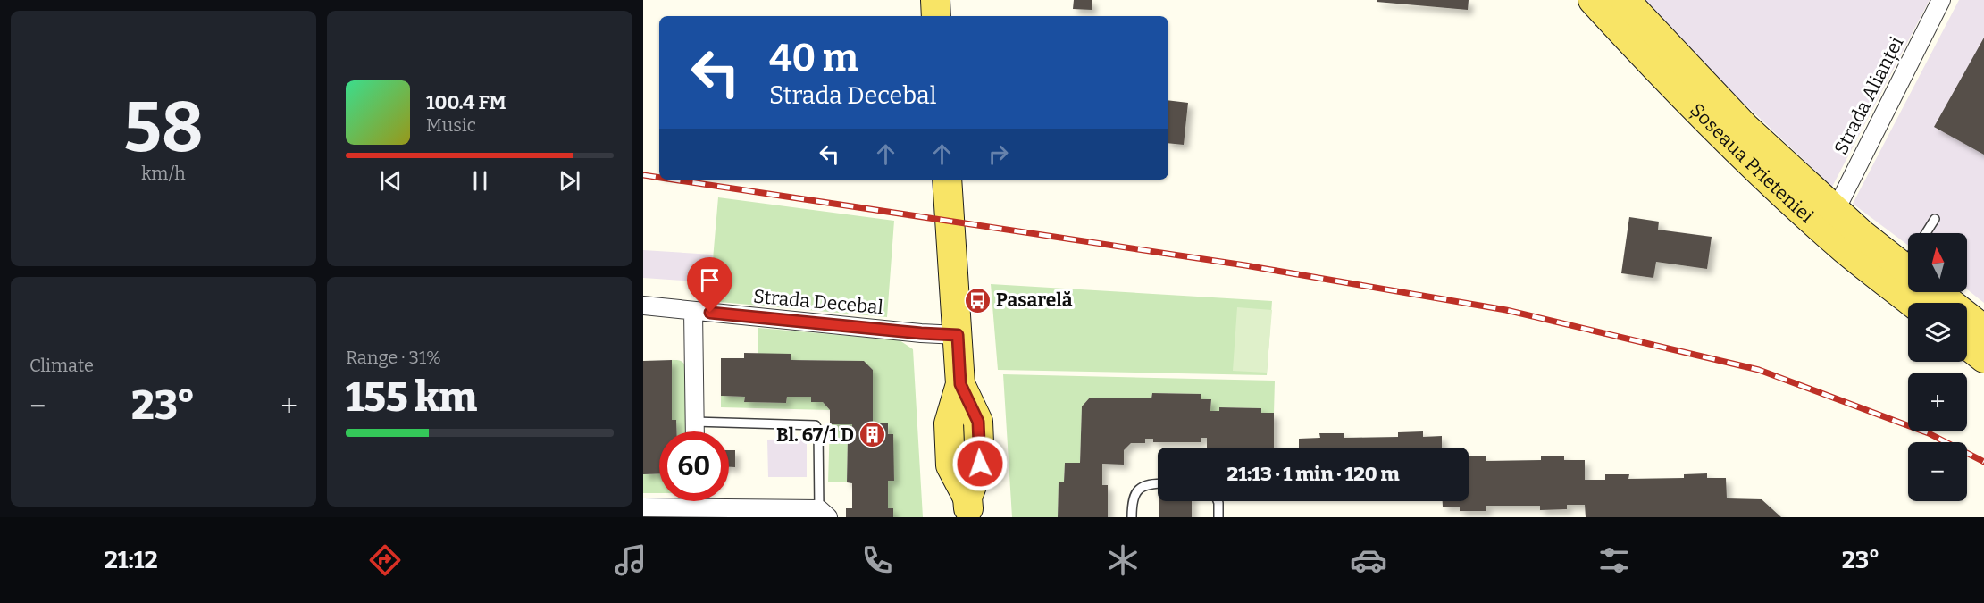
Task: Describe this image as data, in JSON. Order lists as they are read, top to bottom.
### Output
{
  "streets": {
    "main road": ["Șoseaua Prieteniei"],
    "street": ["Strada Alianței", "Strada Decebal"]
  },
  "crossings": [
    ["Strada Alianței", "Șoseaua Prieteniei"]
  ],
  "places": {
    "bus stop": ["Pasarelă"],
    "building": ["Bl. 67/1 D"]
  },
  "north": "top",
  "page": {
    "tile": [
      ["58", "km/h"],
      "Climate",
      ["Range · 31%", "155 km"]
    ],
    "turn": ["40 m", "Strada Decebal"],
    "song": ["100.4 FM", "Music"],
    "map_buttons": ["+", "−"],
    "heat": ["−", "23°", "+"],
    "limit": "60",
    "trip": "21:13 · 1 min · 120 m",
    "tabs": ["21:12", "23°"]
  }
}
